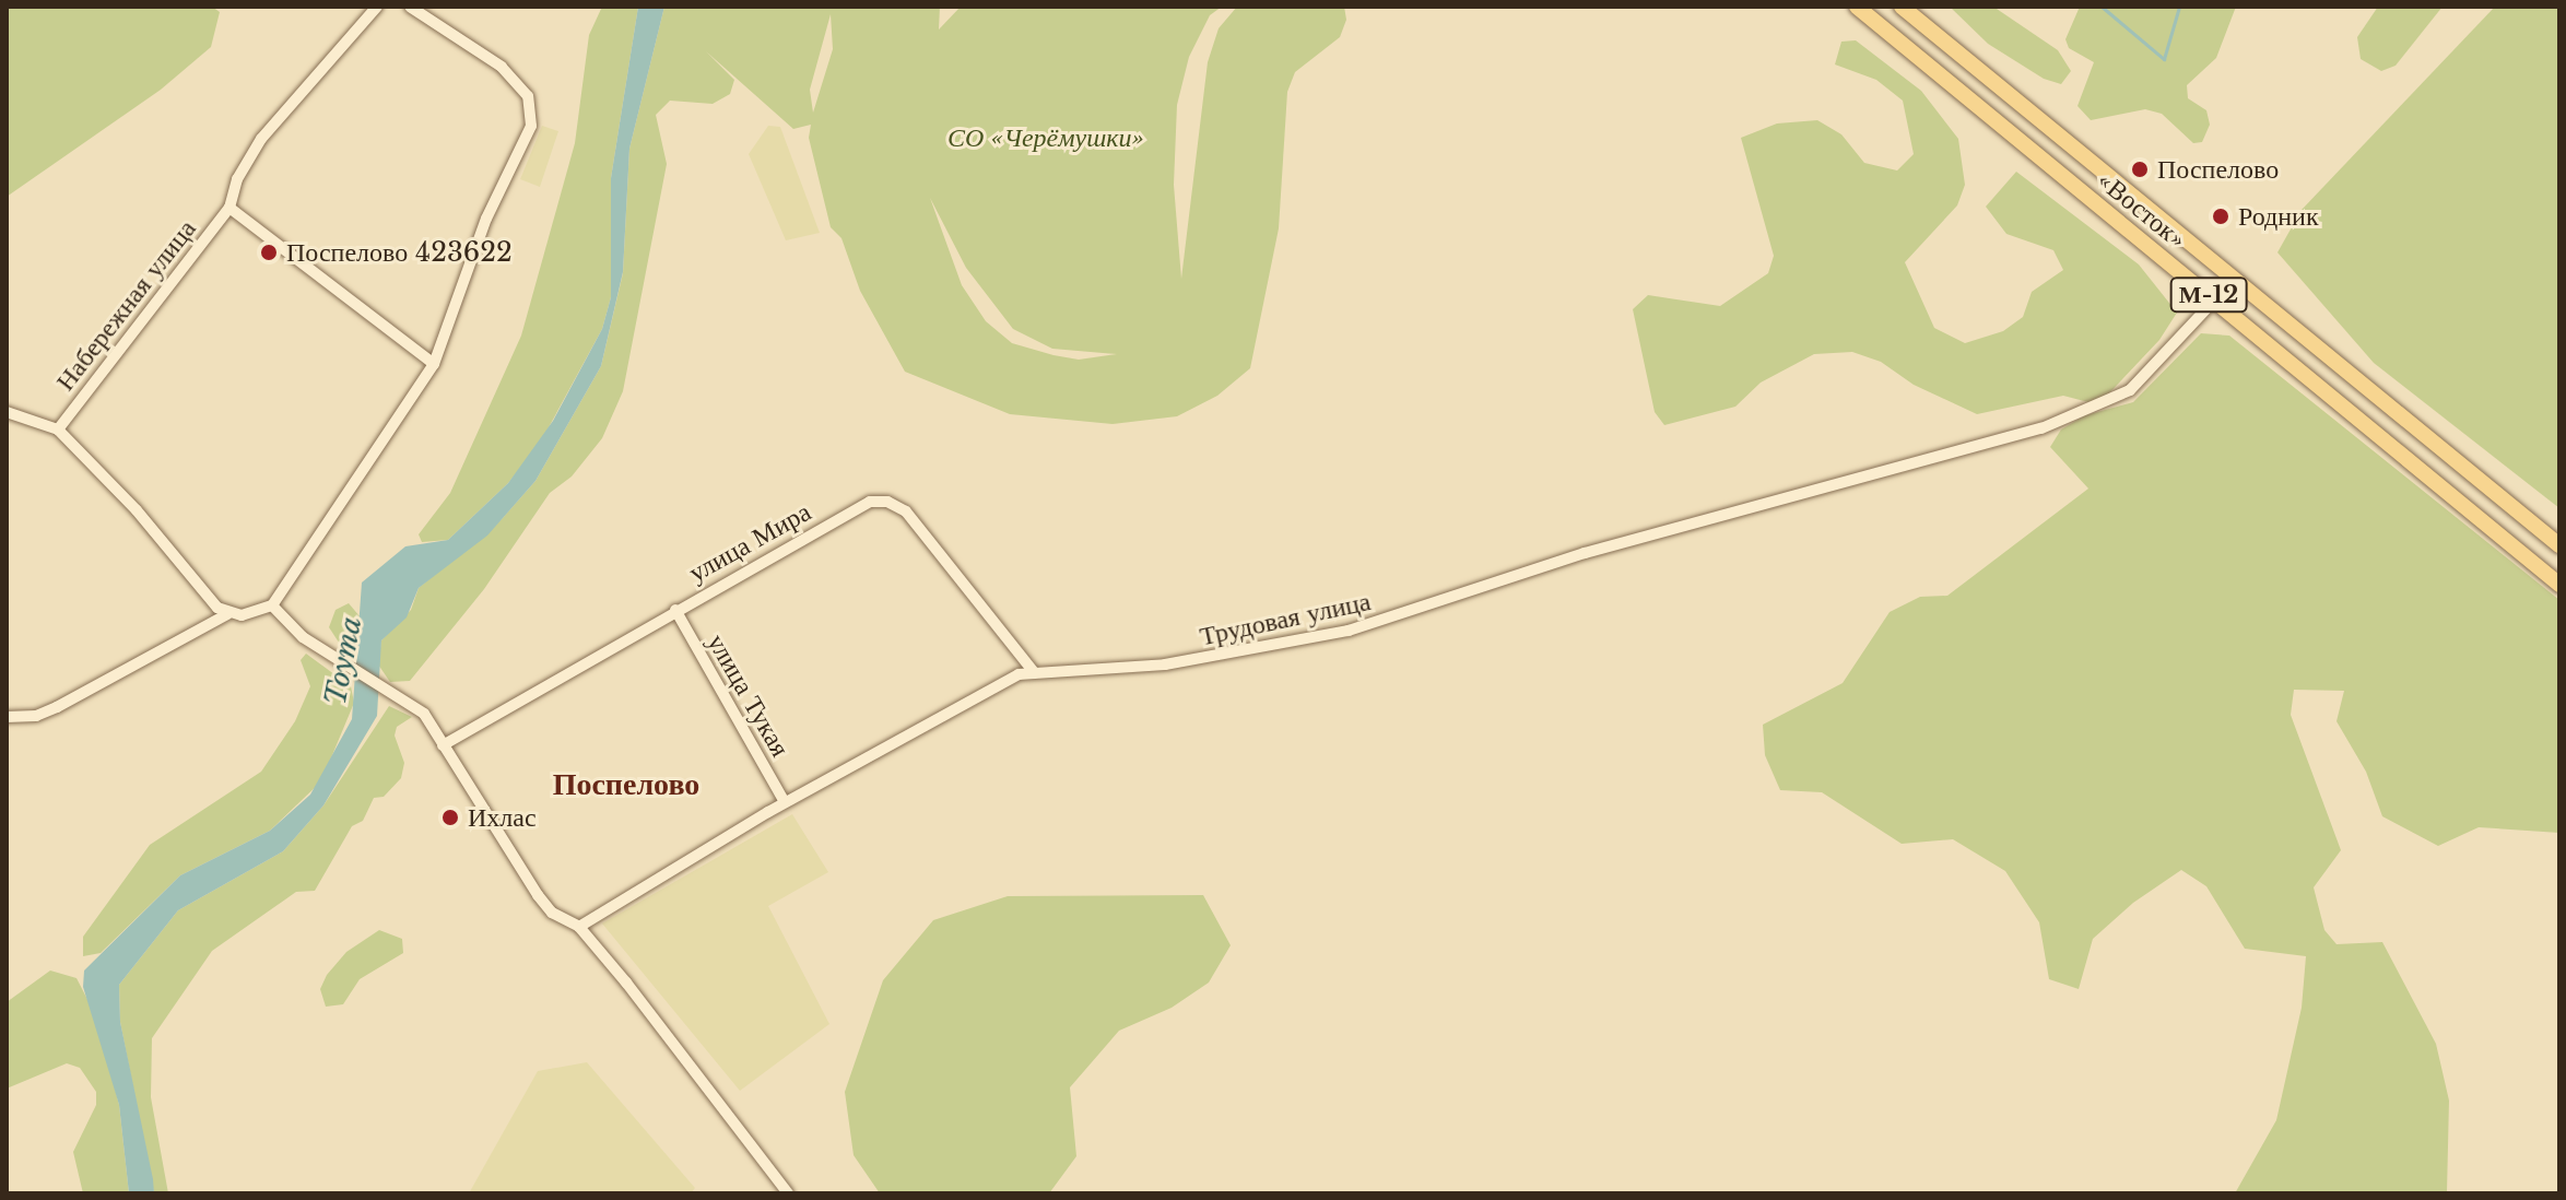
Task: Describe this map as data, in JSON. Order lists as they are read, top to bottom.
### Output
{
  "streets": {
    "main road": ["«Восток»", "М-12"],
    "street": [
      "Набережная улица",
      "улица Мира",
      "Трудовая улица",
      "улица Тукая"
    ]
  },
  "crossings": [
    ["«Восток»", "Трудовая улица"],
    ["улица Мира", "Трудовая улица"],
    ["улица Мира", "улица Тукая"],
    ["Трудовая улица", "улица Тукая"]
  ],
  "districts": ["Поспелово"],
  "water": ["Toyma"],
  "parks": ["СО «Черёмушки»"],
  "places": [
    "Поспелово",
    "Родник",
    "Поспелово 423622",
    "Ихлас"
  ]
}
